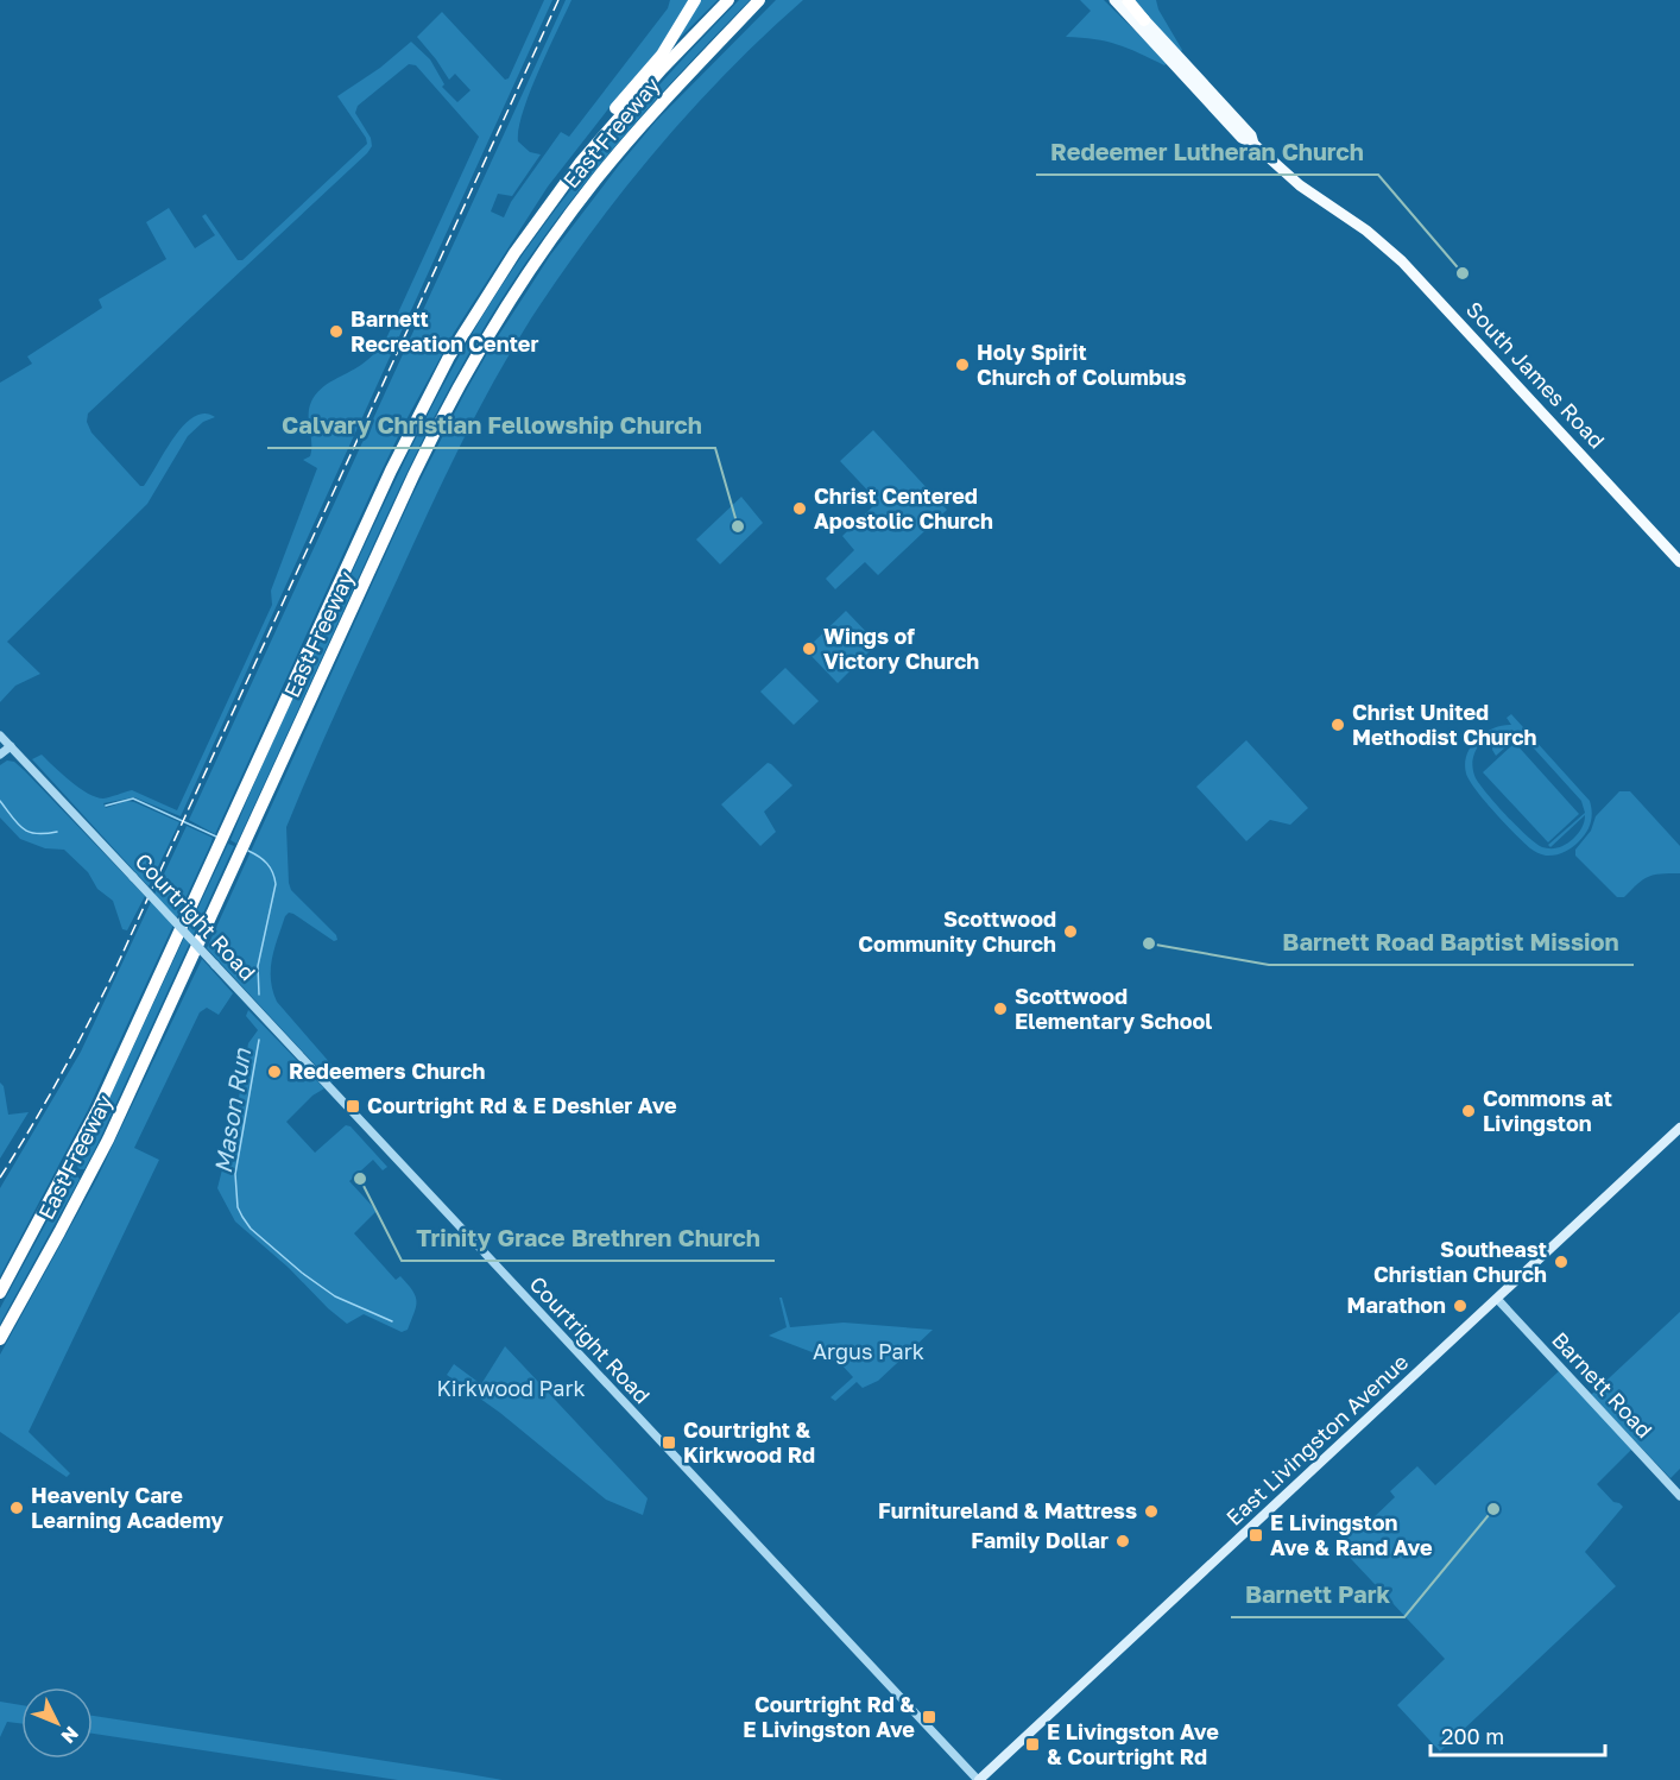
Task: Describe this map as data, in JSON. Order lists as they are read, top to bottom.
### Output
{
  "streets": {
    "highway": ["East Freeway"],
    "main road": ["South James Road", "East Livingston Avenue"],
    "street": ["Courtright Road", "Barnett Road"]
  },
  "crossings": [
    ["Courtright Road", "East Livingston Avenue"],
    ["Barnett Road", "East Livingston Avenue"]
  ],
  "water": ["Mason Run"],
  "parks": ["Argus Park", "Kirkwood Park"],
  "places": {
    "other": [
      "Redeemer Lutheran Church",
      "Barnett Recreation Center",
      "Holy Spirit Church of Columbus",
      "Christ Centered Apostolic Church",
      "Calvary Christian Fellowship Church",
      "Wings of Victory Church",
      "Christ United Methodist Church",
      "Scottwood Community Church",
      "Barnett Road Baptist Mission",
      "Scottwood Elementary School",
      "Redeemers Church",
      "Commons at Livingston",
      "Trinity Grace Brethren Church",
      "Southeast Christian Church",
      "Marathon",
      "Heavenly Care Learning Academy",
      "Barnett Park",
      "Furnitureland & Mattress",
      "Family Dollar"
    ],
    "transit": [
      "Courtright Rd & E Deshler Ave",
      "Courtright & Kirkwood Rd",
      "E Livingston Ave & Rand Ave",
      "Courtright Rd & E Livingston Ave",
      "E Livingston Ave & Courtright Rd"
    ]
  },
  "scale_bar": "200 m",
  "north": "bottom right"
}
